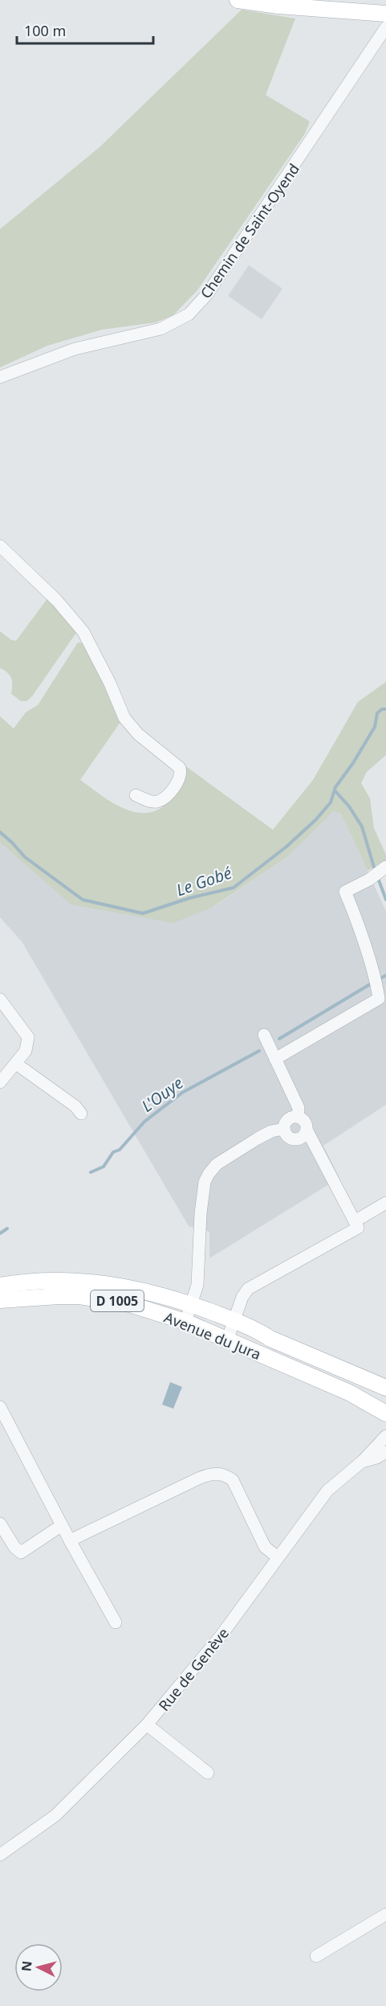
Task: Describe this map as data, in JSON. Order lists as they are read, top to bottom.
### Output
{
  "streets": {
    "main road": ["D 1005", "Avenue du Jura"],
    "street": ["Chemin de Saint-Oyend", "Rue de Genève"]
  },
  "water": ["Le Gobé", "L'Ouye"],
  "scale_bar": "100 m",
  "north": "left"
}
